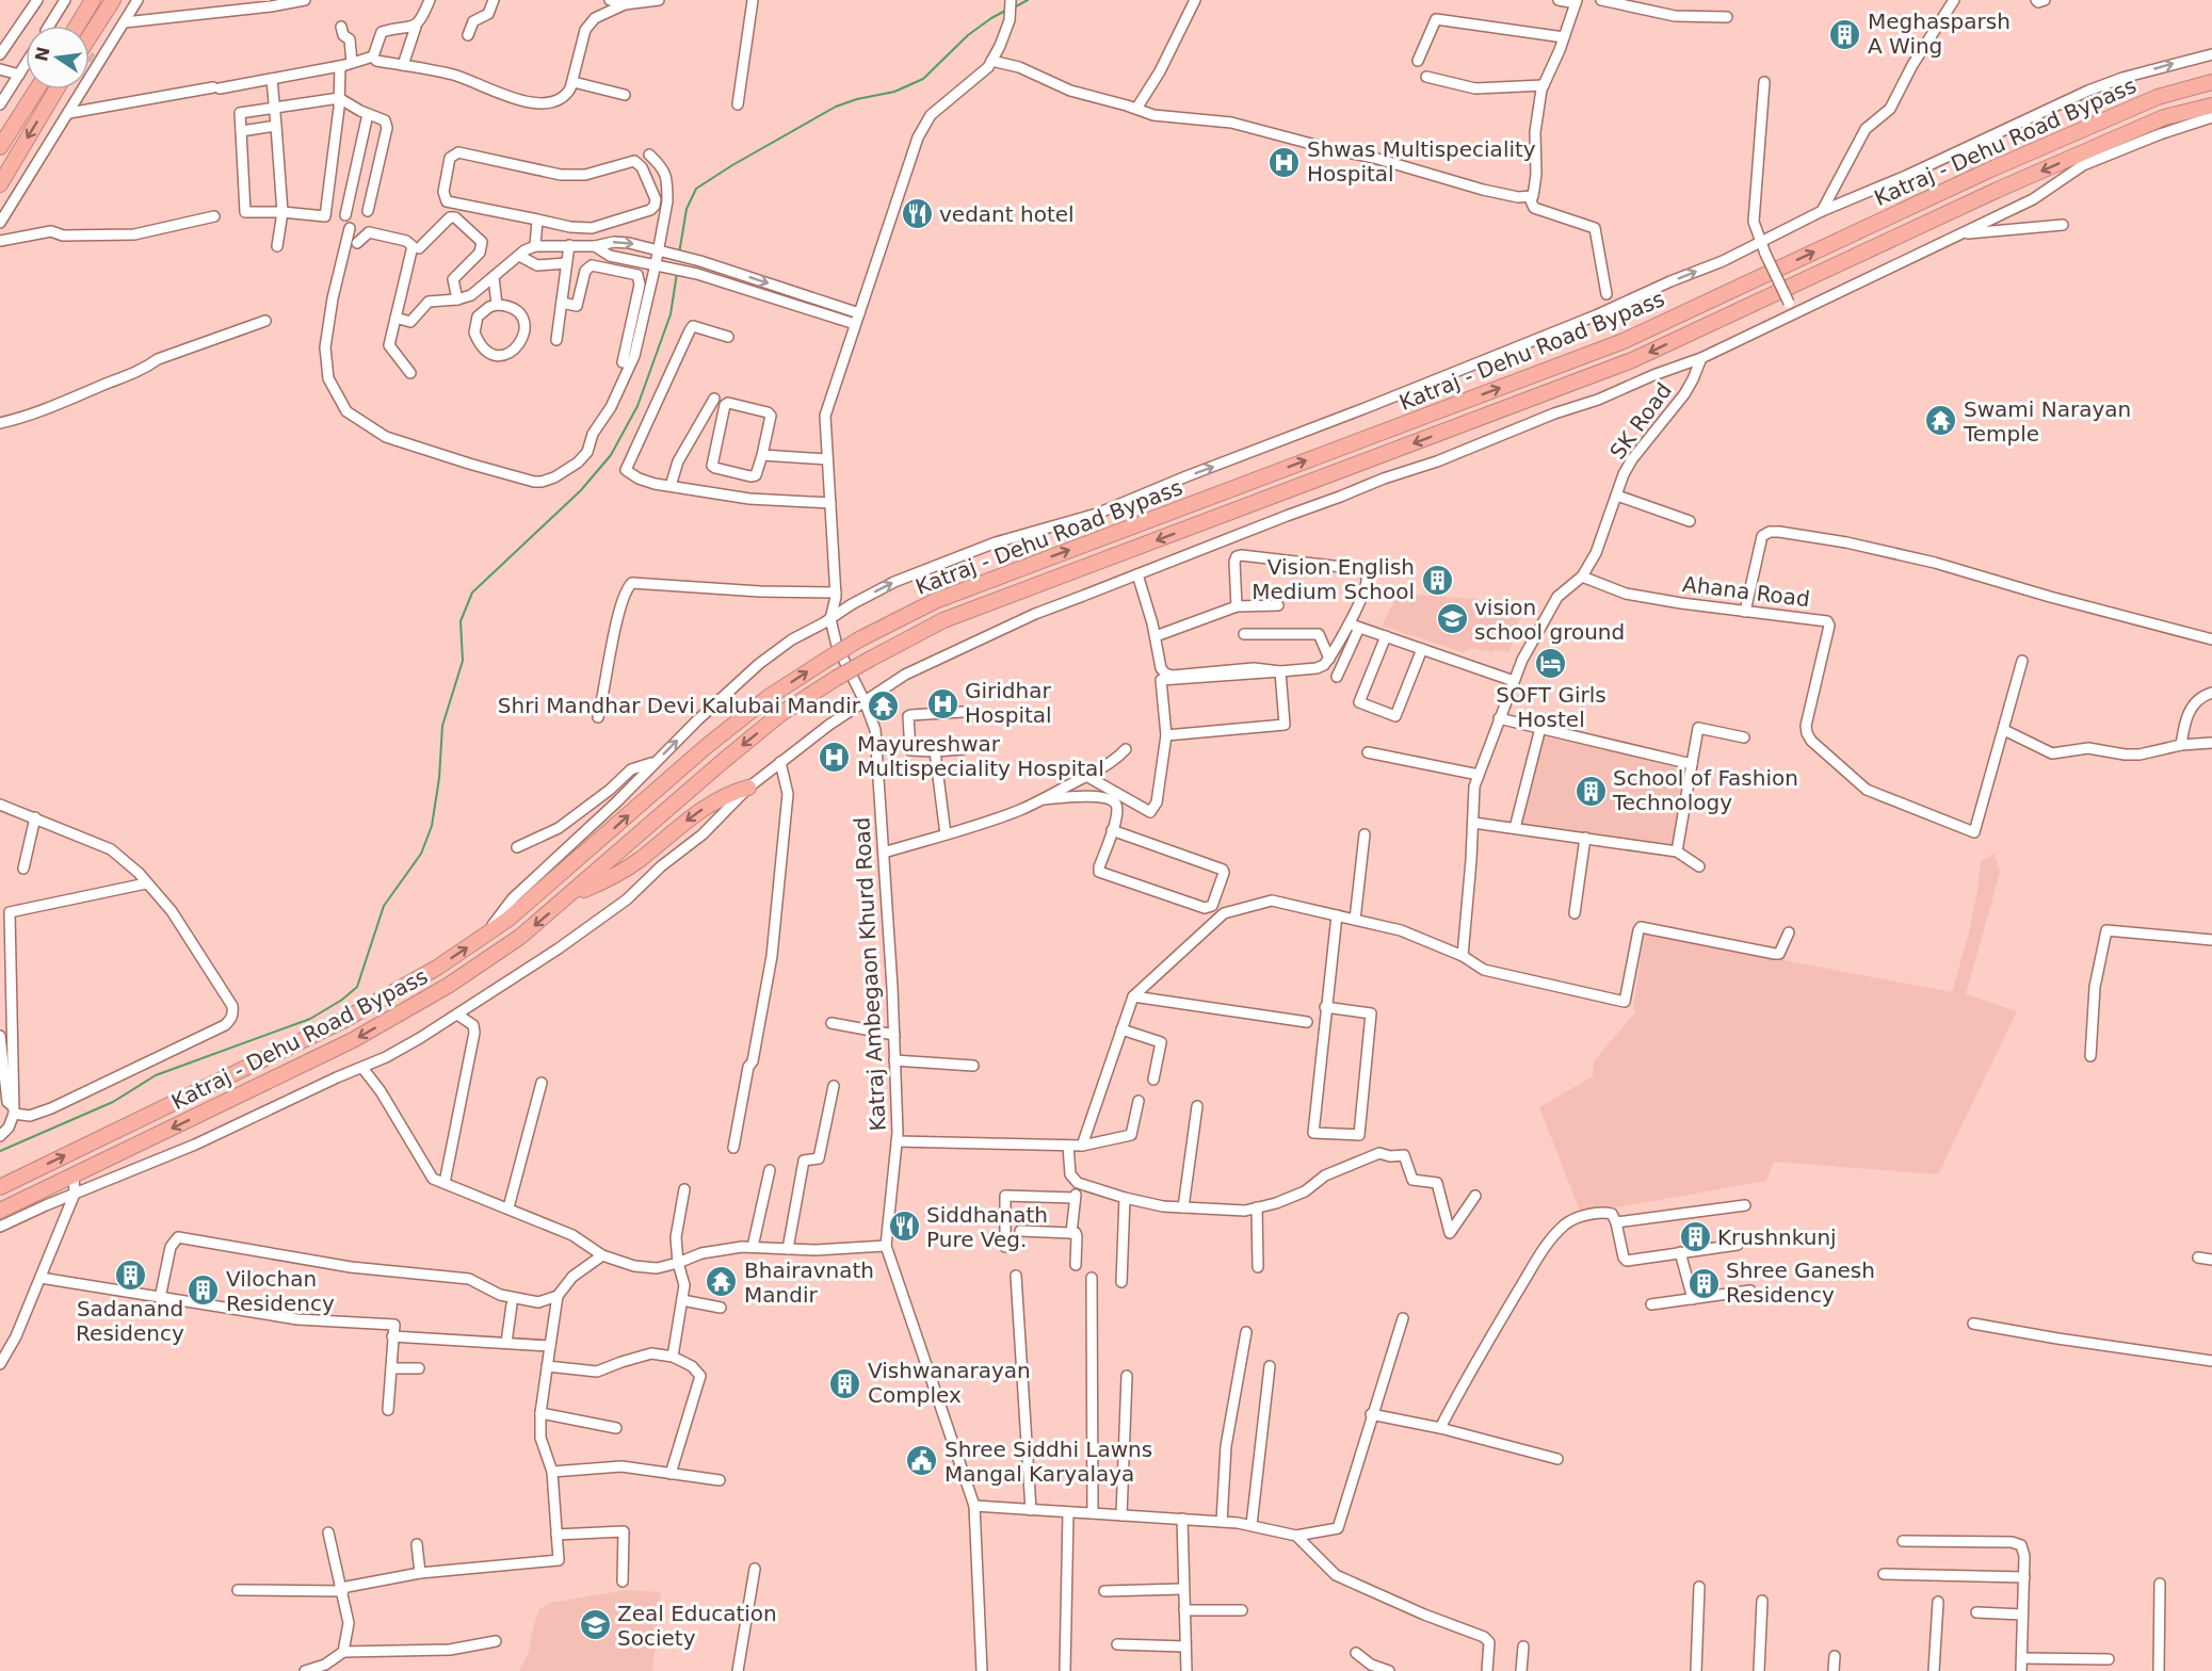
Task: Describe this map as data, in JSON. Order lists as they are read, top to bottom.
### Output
{
  "streets": {
    "highway": ["Katraj - Dehu Road Bypass"],
    "street": ["SK Road", "Ahana Road", "Katraj Ambegaon Khurd Road"]
  },
  "crossings": [
    ["SK Road", "Ahana Road"]
  ],
  "places": {
    "building": [
      "Meghasparsh A Wing",
      "Vision English Medium School",
      "School of Fashion Technology",
      "Krushnkunj",
      "Sadanand Residency",
      "Shree Ganesh Residency",
      "Vilochan Residency",
      "Vishwanarayan Complex"
    ],
    "hospital": ["Shwas Multispeciality Hospital", "Giridhar Hospital", "Mayureshwar Multispeciality Hospital"],
    "restaurant": ["vedant hotel", "Siddhanath Pure Veg."],
    "temple": ["Swami Narayan Temple", "Shri Mandhar Devi Kalubai Mandir", "Bhairavnath Mandir"],
    "school or university": ["vision school ground", "Zeal Education Society"],
    "hotel": ["SOFT Girls Hostel"],
    "public building": ["Shree Siddhi Lawns Mangal Karyalaya"]
  },
  "north": "left"
}
